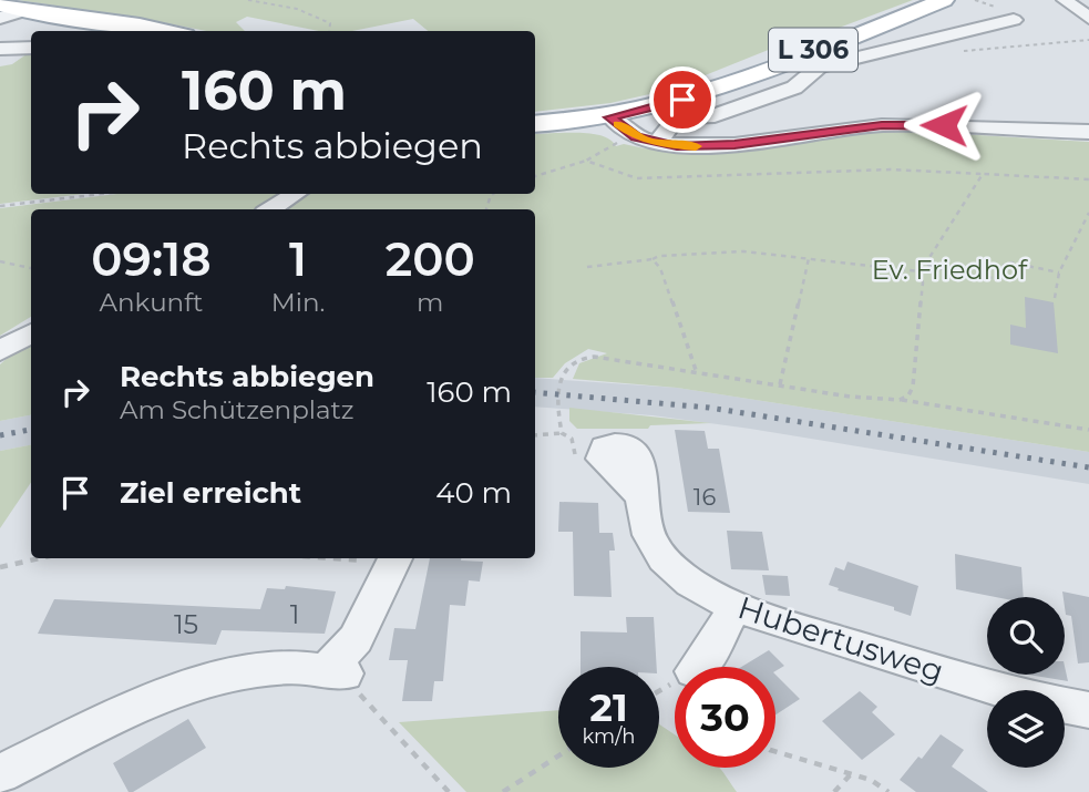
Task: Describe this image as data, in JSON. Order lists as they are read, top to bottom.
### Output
{
  "streets": {
    "main road": ["L 306"],
    "street": ["Hubertusweg"]
  },
  "parks": ["Ev. Friedhof"],
  "house_numbers": ["16", "1", "15"],
  "page": {
    "turn": ["160 m", "Rechts abbiegen"],
    "eta": [
      "09:18",
      "Ankunft",
      "1",
      "Min.",
      "200",
      "m"
    ],
    "list": [
      {
        "name": "Rechts abbiegen",
        "note": "Am Schützenplatz",
        "value": "160 m"
      },
      {
        "name": "Ziel erreicht",
        "value": "40 m"
      }
    ],
    "speed": "21 km/h",
    "limit": "30"
  }
}
